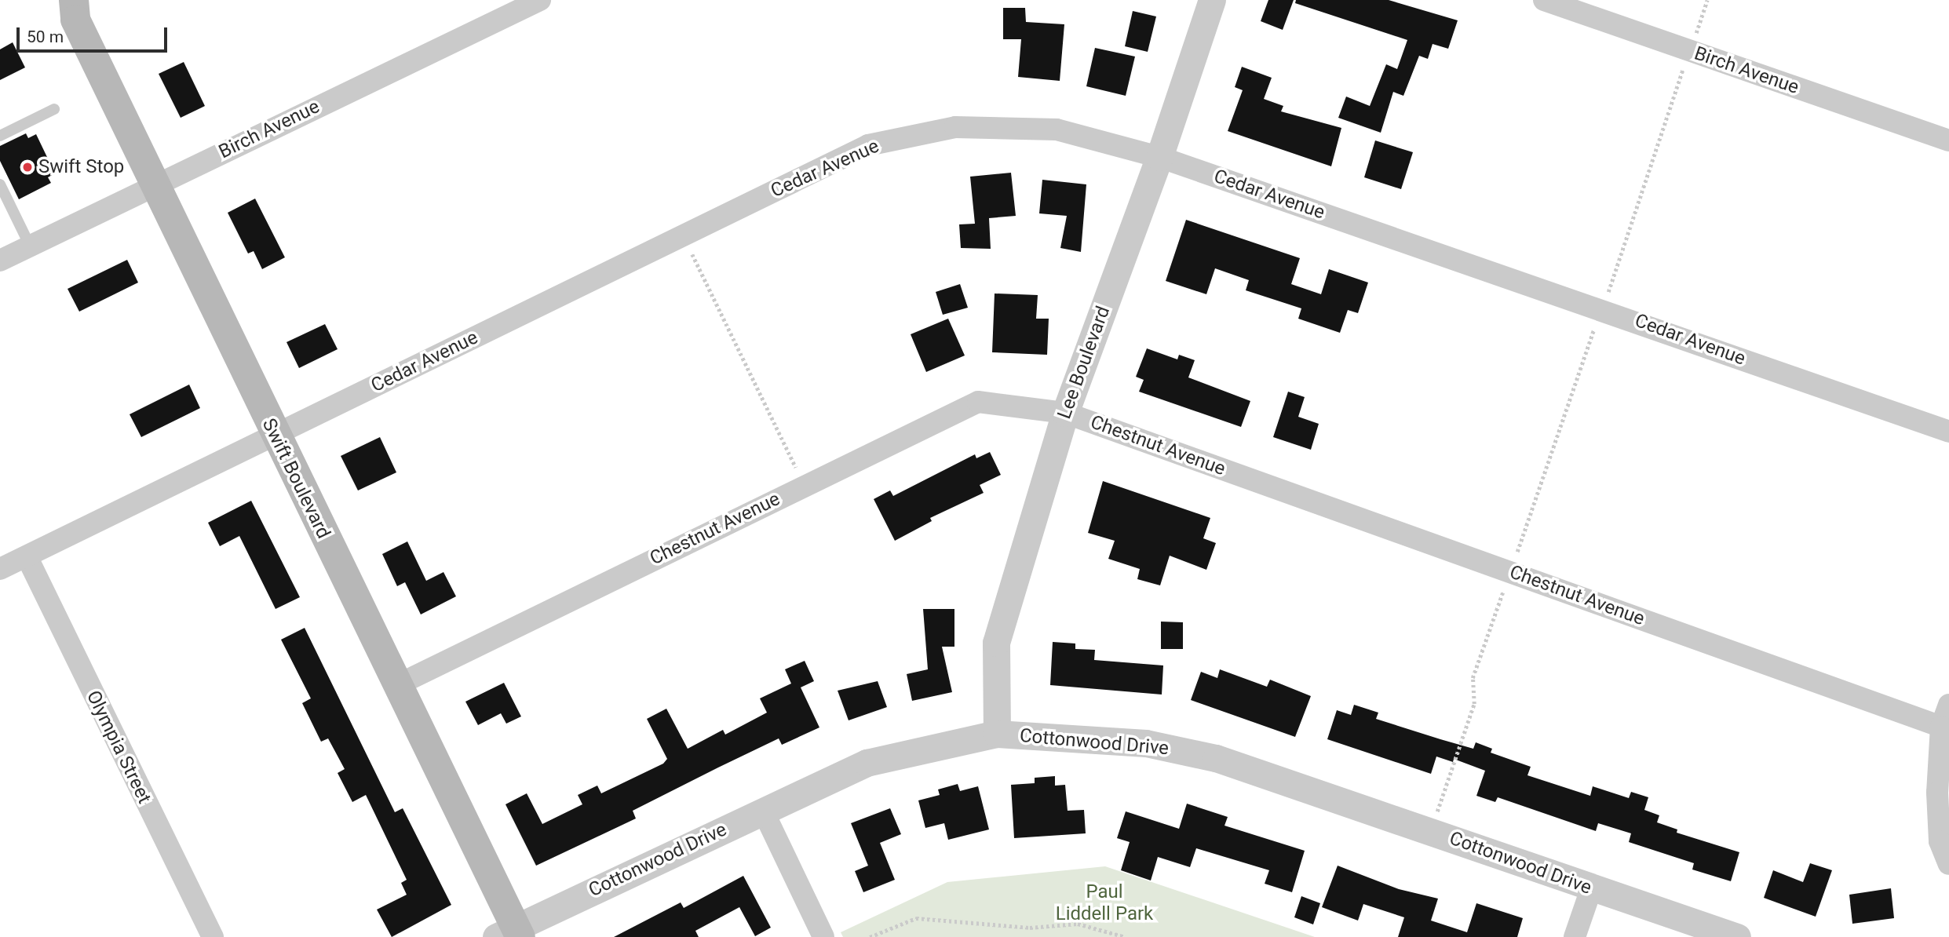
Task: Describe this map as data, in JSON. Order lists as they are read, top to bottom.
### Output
{
  "streets": {
    "main road": ["Swift Boulevard"],
    "street": [
      "Birch Avenue",
      "Cedar Avenue",
      "Lee Boulevard",
      "Chestnut Avenue",
      "Cottonwood Drive",
      "Olympia Street"
    ]
  },
  "crossings": [
    ["Birch Avenue", "Swift Boulevard"],
    ["Cedar Avenue", "Lee Boulevard"],
    ["Cedar Avenue", "Swift Boulevard"],
    ["Cedar Avenue", "Olympia Street"],
    ["Lee Boulevard", "Chestnut Avenue"],
    ["Lee Boulevard", "Cottonwood Drive"],
    ["Chestnut Avenue", "Swift Boulevard"],
    ["Swift Boulevard", "Cottonwood Drive"]
  ],
  "parks": ["Paul Liddell Park"],
  "places": ["Swift Stop"],
  "scale_bar": "50 m"
}
